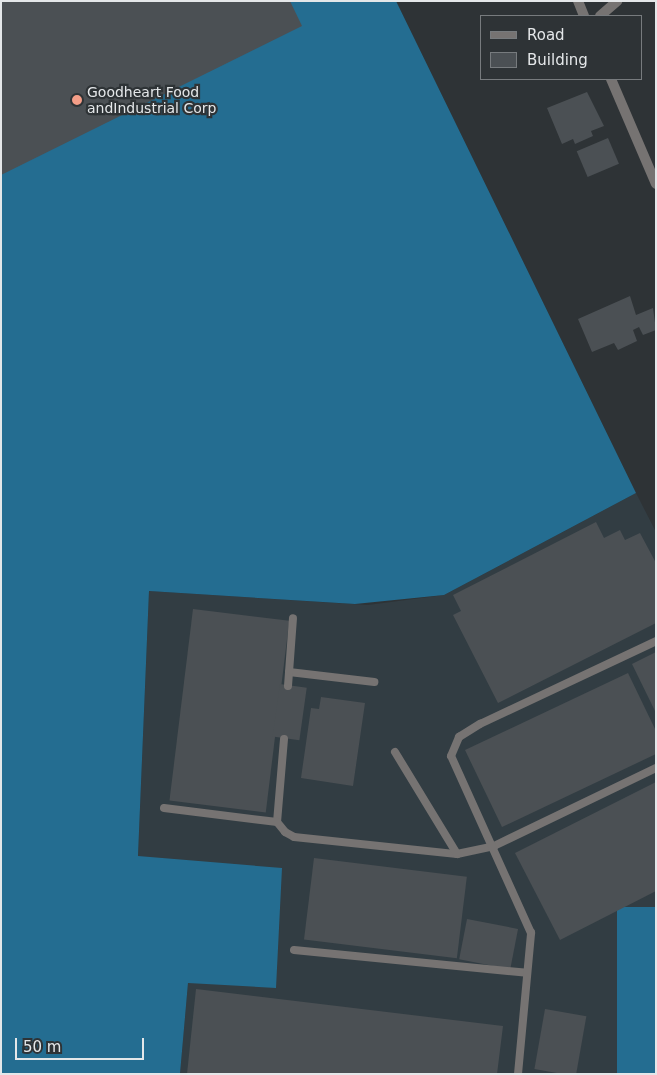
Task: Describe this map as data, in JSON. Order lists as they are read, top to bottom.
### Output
{
  "places": ["Goodheart Food andIndustrial Corp"],
  "legend": ["Road", "Building"],
  "scale_bar": "50 m"
}
